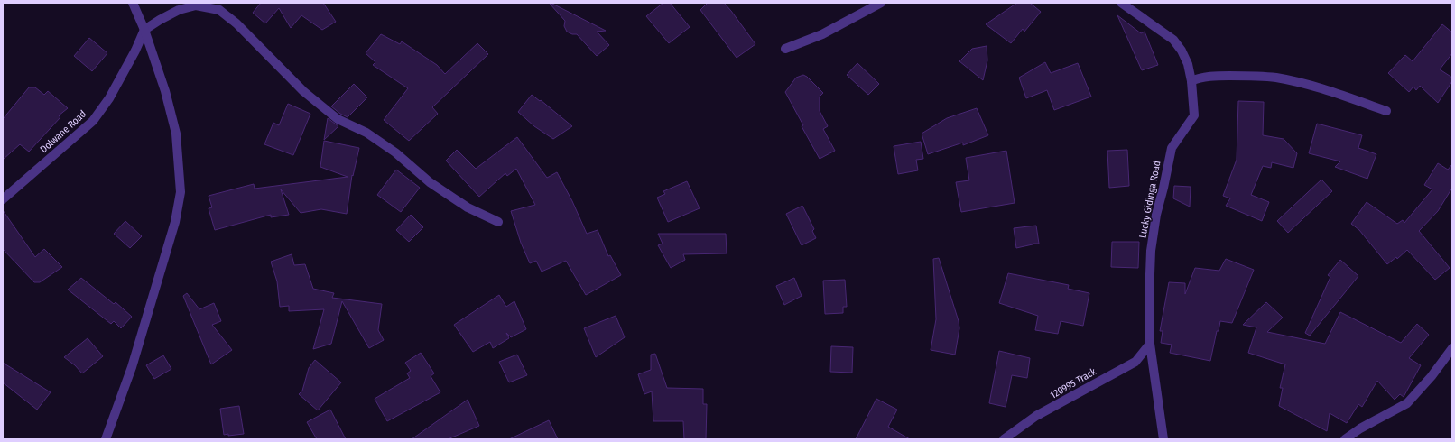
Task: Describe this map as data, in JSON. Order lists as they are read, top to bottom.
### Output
{
  "streets": {
    "street": ["Dolwane Road", "Lucky Gidinga Road", "120995 Track"]
  },
  "crossings": [
    ["Lucky Gidinga Road", "120995 Track"]
  ]
}
